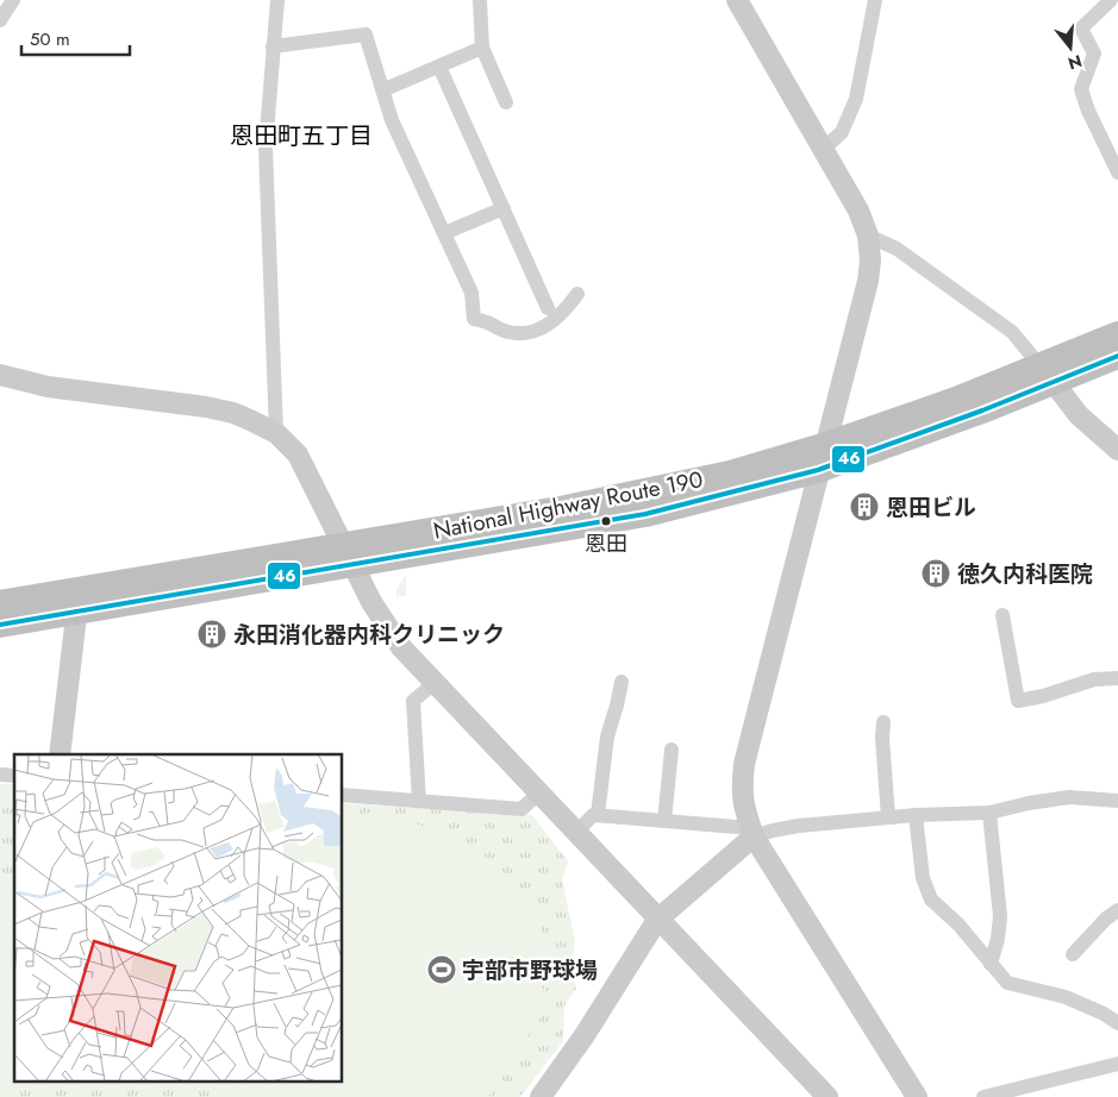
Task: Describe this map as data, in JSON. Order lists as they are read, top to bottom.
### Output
{
  "streets": {
    "highway": ["National Highway Route 190"]
  },
  "districts": ["恩田町五丁目"],
  "places": {
    "building": ["恩田ビル", "徳久内科医院", "永田消化器内科クリニック"],
    "other": ["恩田"],
    "sports": ["宇部市野球場"]
  },
  "lines": ["transit line 46"],
  "scale_bar": "50 m",
  "north": "bottom"
}
